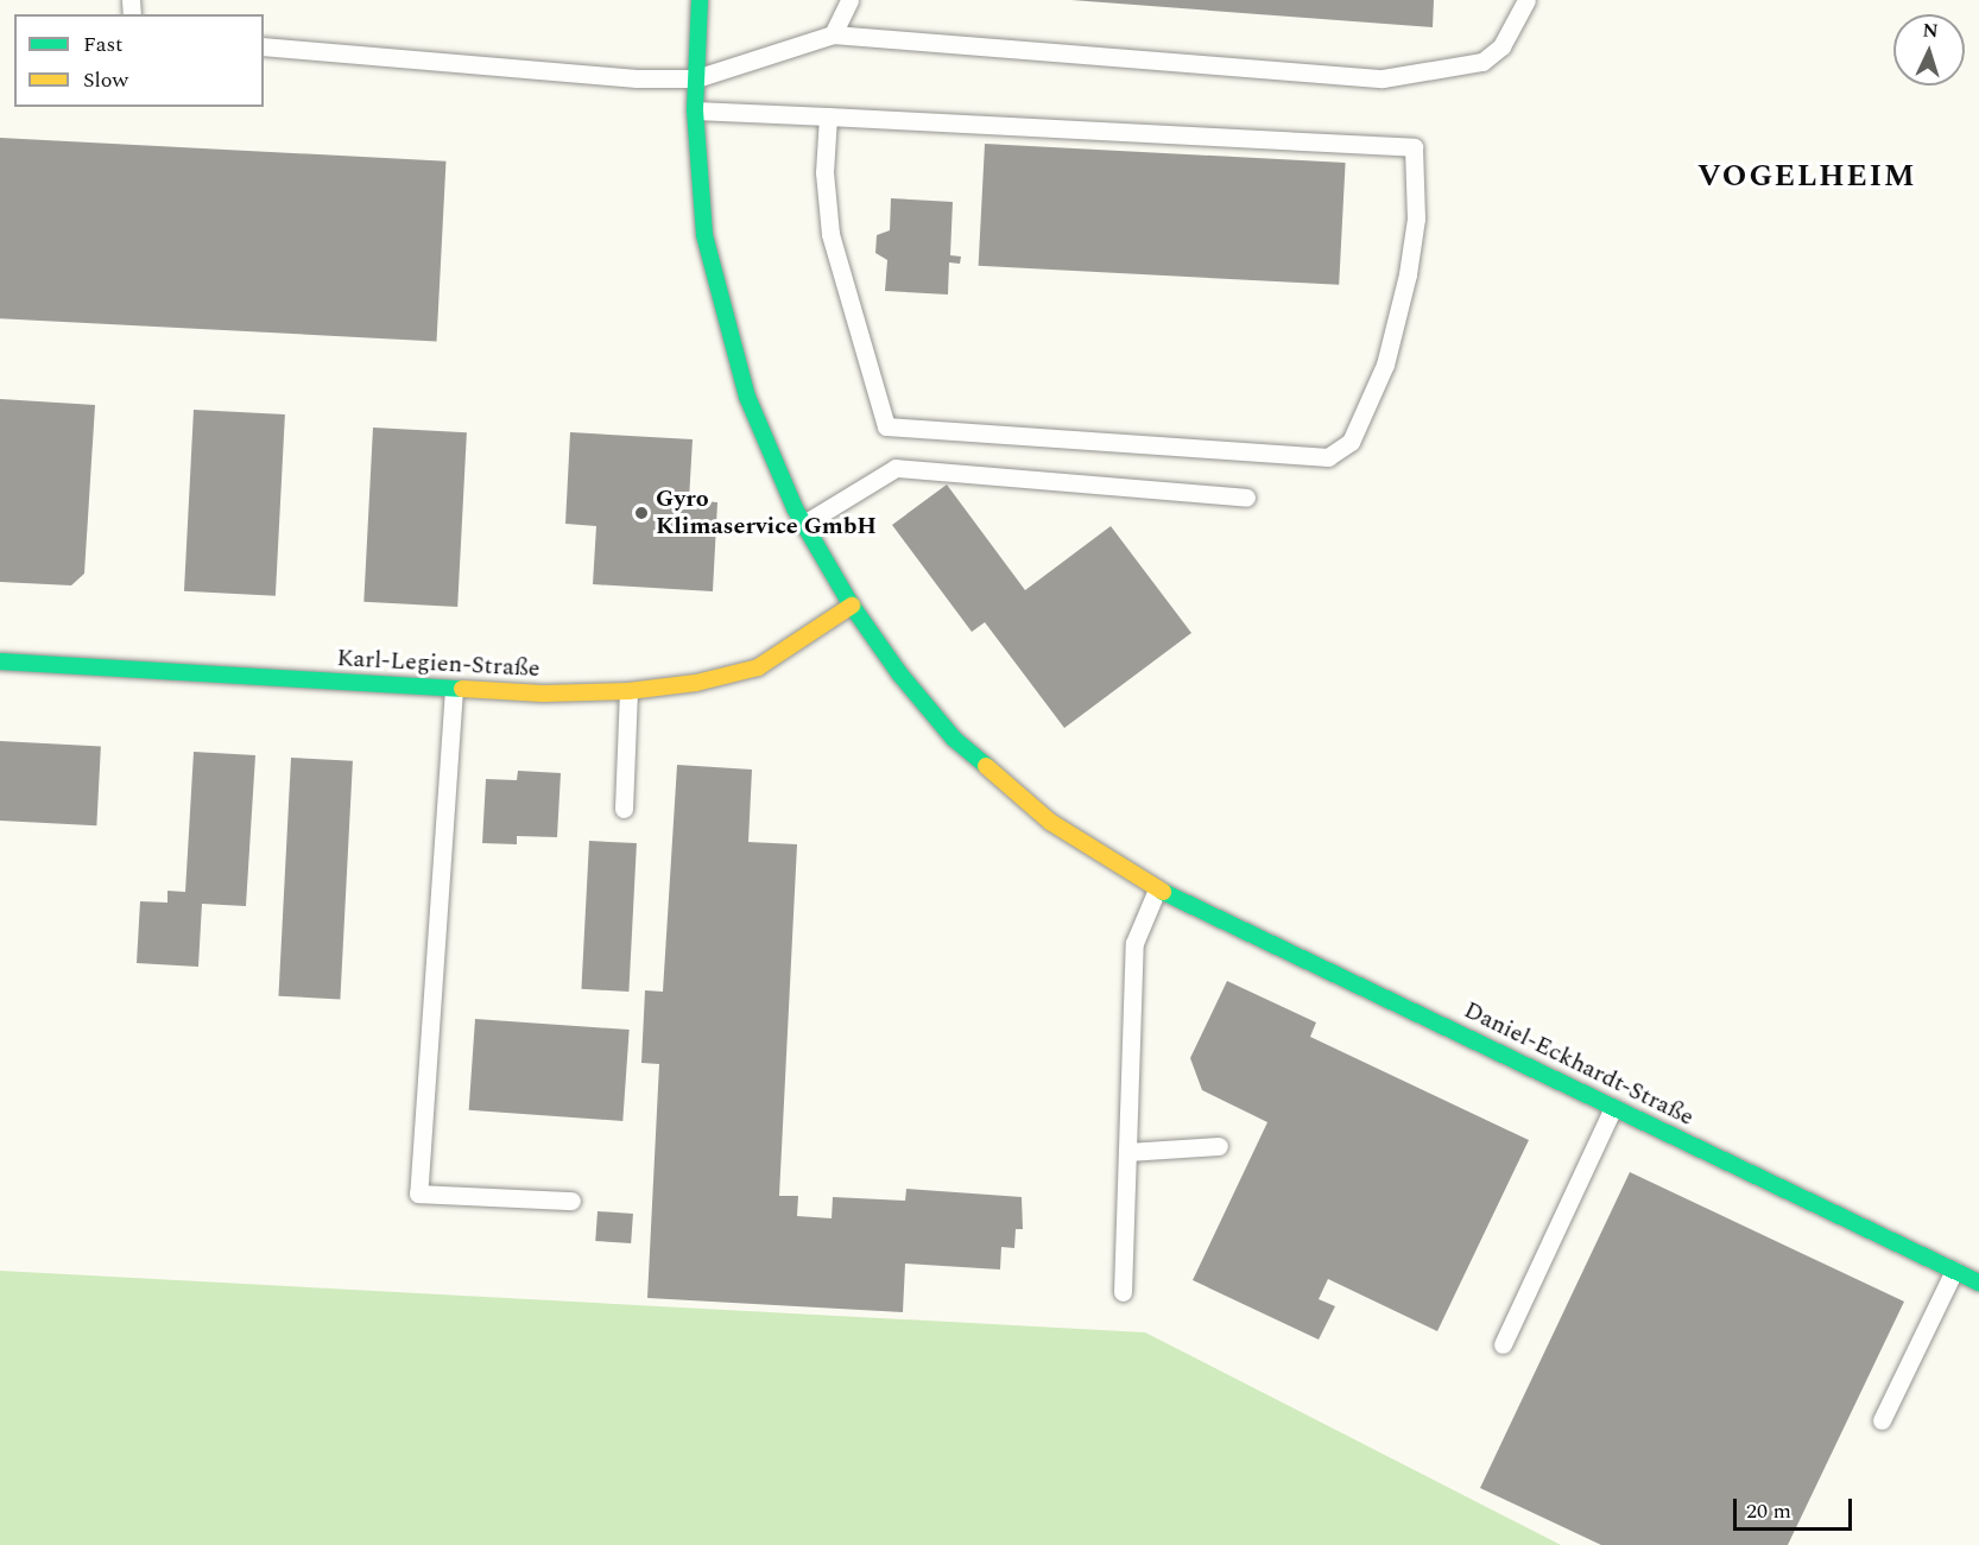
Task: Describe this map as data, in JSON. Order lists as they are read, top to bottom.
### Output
{
  "streets": {
    "street": ["Karl-Legien-Straße", "Daniel-Eckhardt-Straße"]
  },
  "crossings": [
    ["Karl-Legien-Straße", "Daniel-Eckhardt-Straße"]
  ],
  "districts": ["VOGELHEIM"],
  "places": ["Gyro Klimaservice GmbH"],
  "legend": ["Fast", "Slow"],
  "scale_bar": "20 m",
  "north": "top"
}
